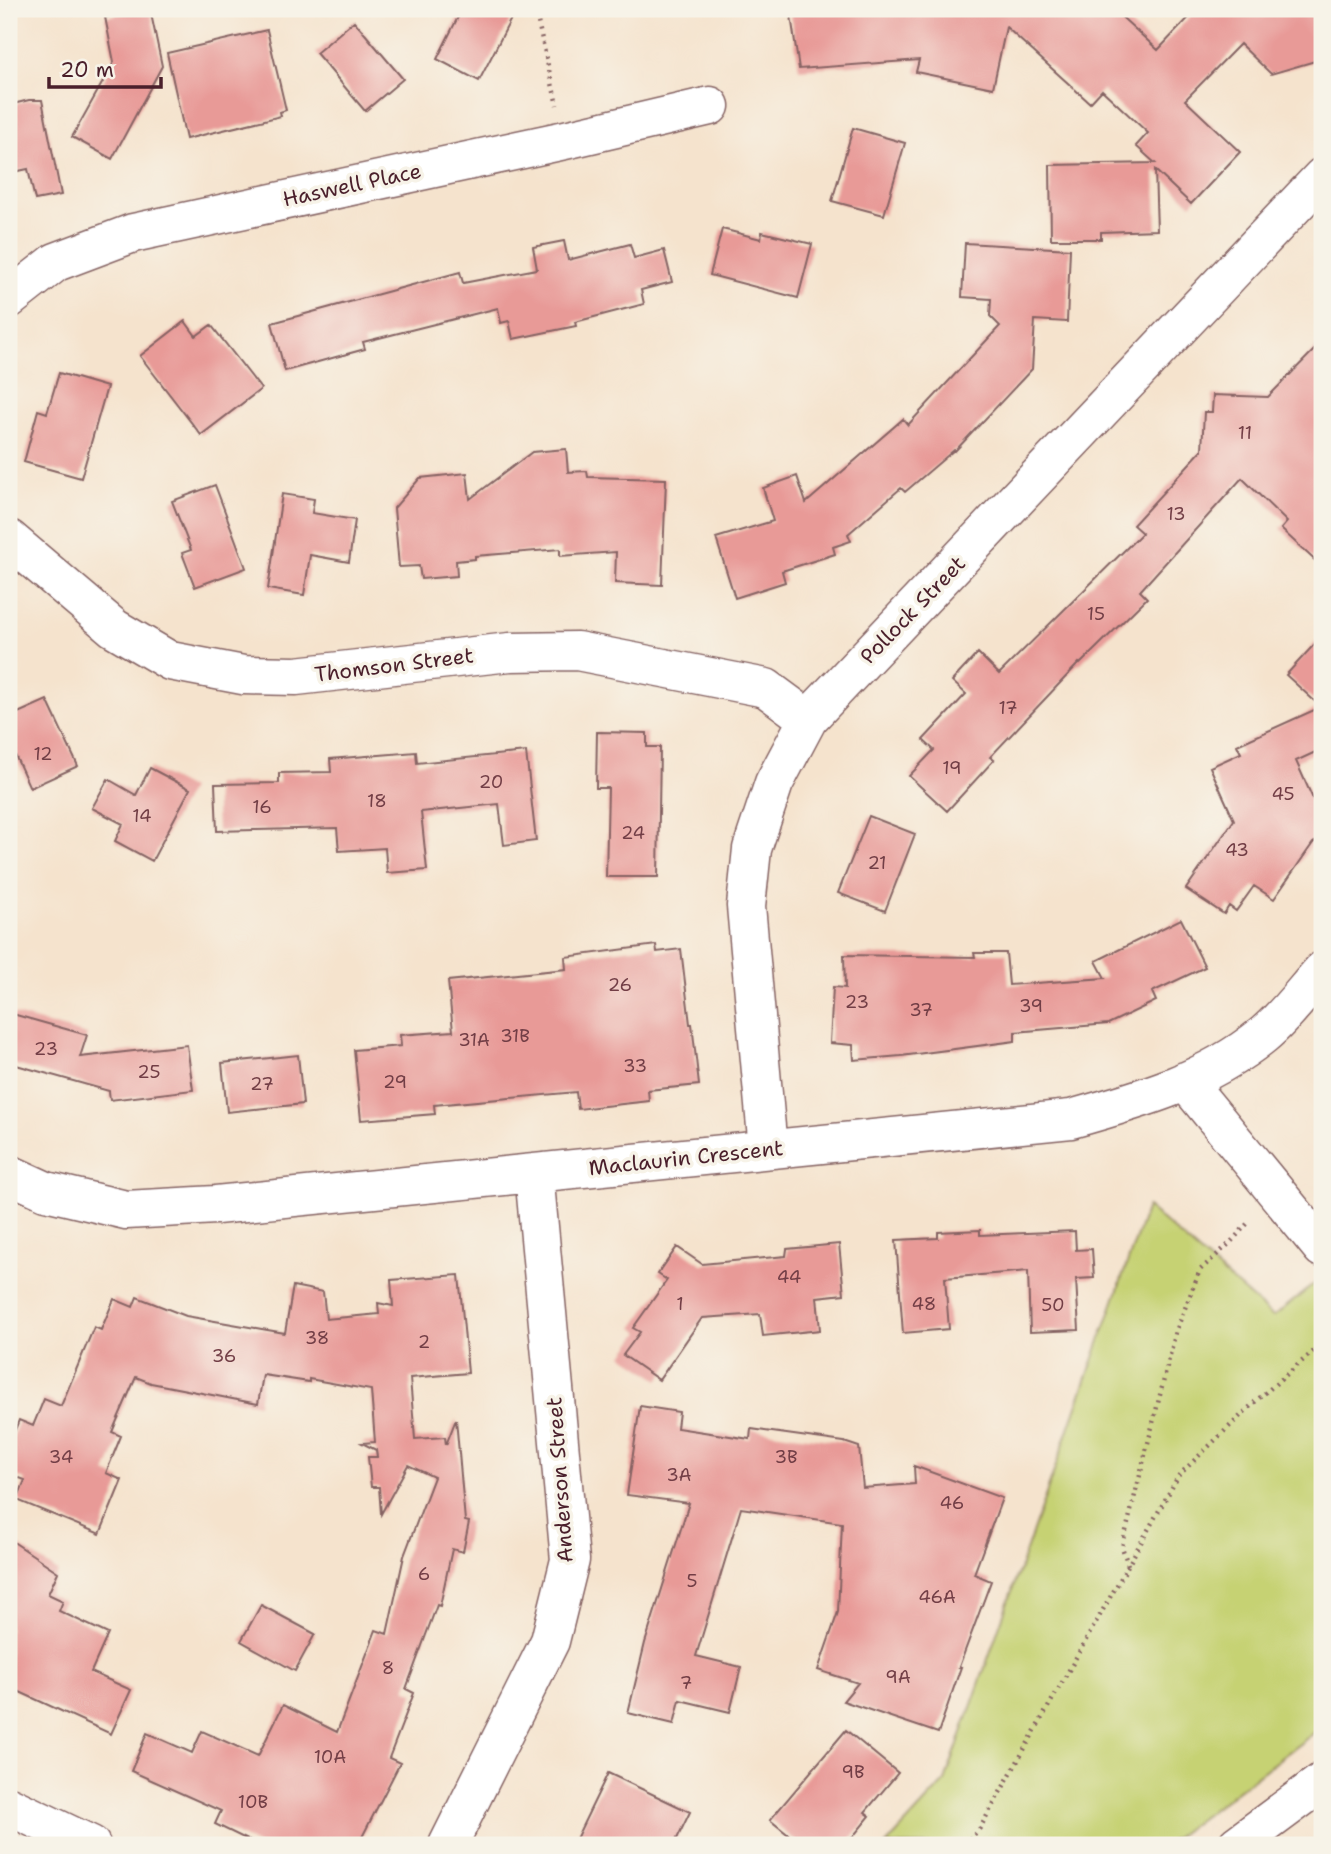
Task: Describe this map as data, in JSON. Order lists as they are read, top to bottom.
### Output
{
  "streets": {
    "street": [
      "Haswell Place",
      "Pollock Street",
      "Thomson Street",
      "Maclaurin Crescent",
      "Anderson Street"
    ]
  },
  "crossings": [
    ["Pollock Street", "Thomson Street"],
    ["Pollock Street", "Maclaurin Crescent"],
    ["Maclaurin Crescent", "Anderson Street"]
  ],
  "house_numbers": [
    "11",
    "13",
    "15",
    "17",
    "12",
    "19",
    "20",
    "45",
    "18",
    "16",
    "14",
    "24",
    "43",
    "21",
    "26",
    "23",
    "39",
    "37",
    "31B",
    "31A",
    "23",
    "33",
    "25",
    "29",
    "27",
    "44",
    "1",
    "48",
    "50",
    "38",
    "2",
    "36",
    "34",
    "3B",
    "3A",
    "46",
    "6",
    "5",
    "46A",
    "8",
    "9A",
    "7",
    "10A",
    "9B",
    "10B"
  ],
  "scale_bar": "20 m"
}
